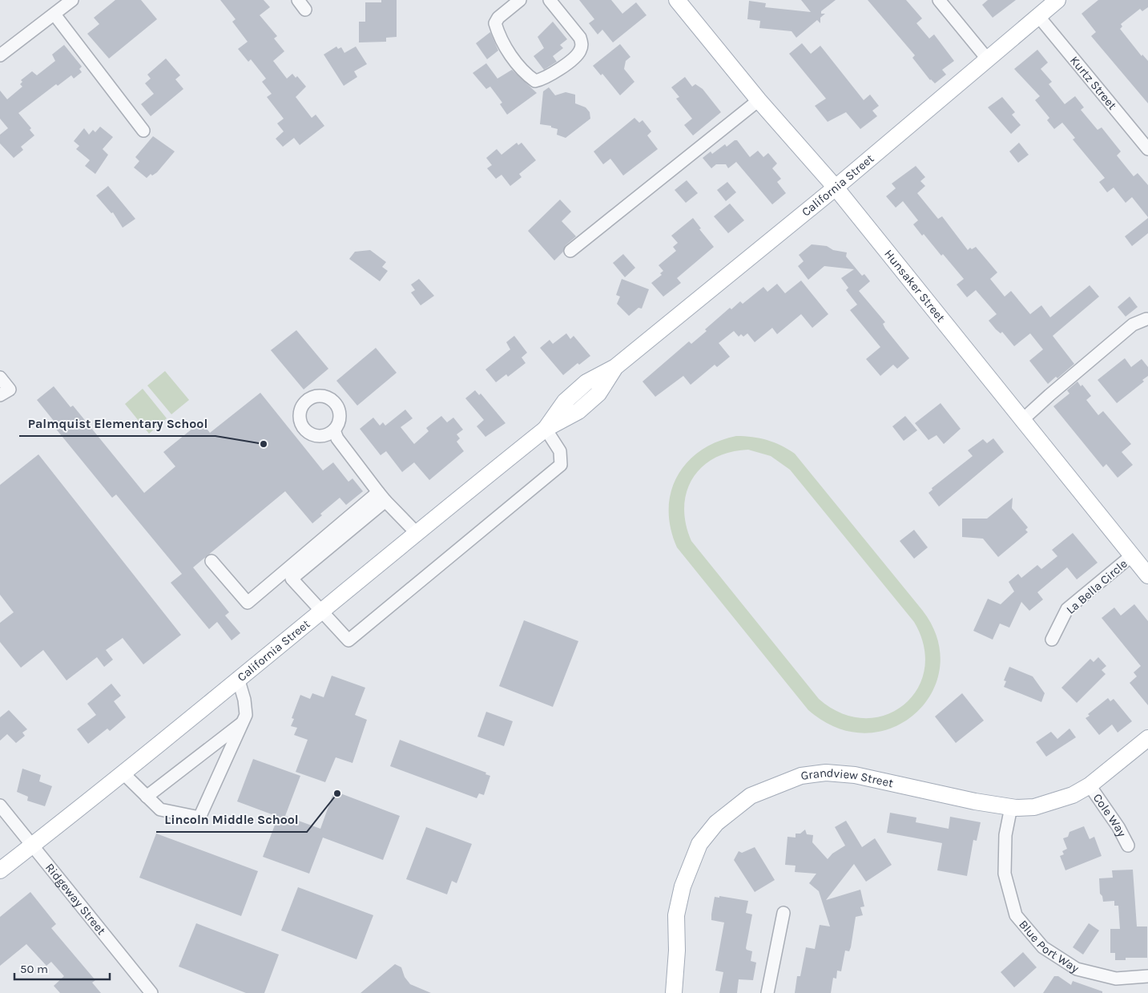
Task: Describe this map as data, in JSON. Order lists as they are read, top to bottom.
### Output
{
  "streets": {
    "main road": ["California Street", "Hunsaker Street", "Grandview Street"],
    "street": [
      "Kurtz Street",
      "La Bella Circle",
      "Cole Way",
      "Ridgeway Street",
      "Blue Port Way"
    ]
  },
  "crossings": [
    ["Kurtz Street", "California Street"],
    ["California Street", "Hunsaker Street"],
    ["California Street", "Ridgeway Street"],
    ["Hunsaker Street", "La Bella Circle"],
    ["Grandview Street", "Cole Way"],
    ["Grandview Street", "Blue Port Way"]
  ],
  "places": ["Palmquist Elementary School", "Lincoln Middle School"],
  "scale_bar": "50 m"
}
